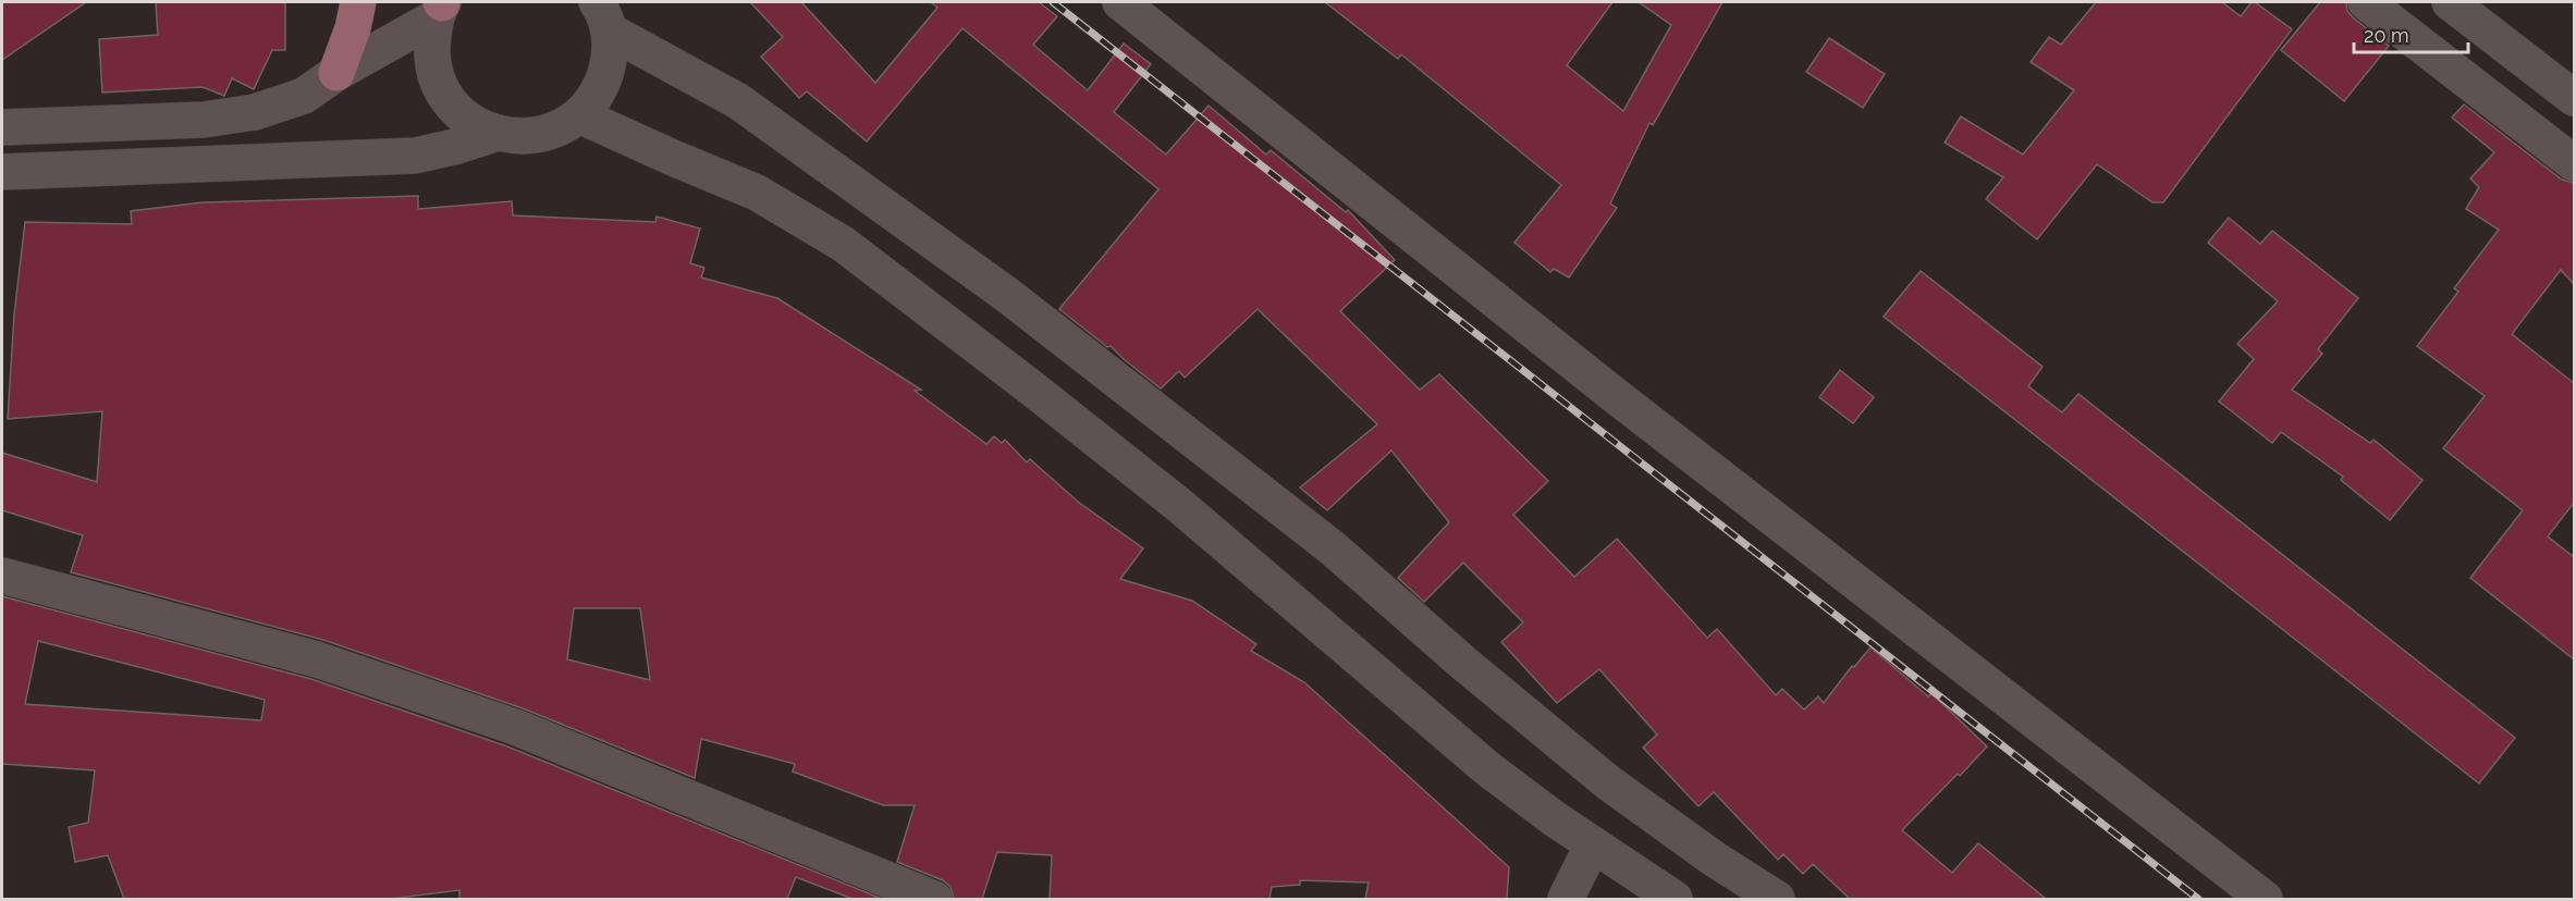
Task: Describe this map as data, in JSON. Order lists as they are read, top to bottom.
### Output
{
  "scale_bar": "20 m"
}
